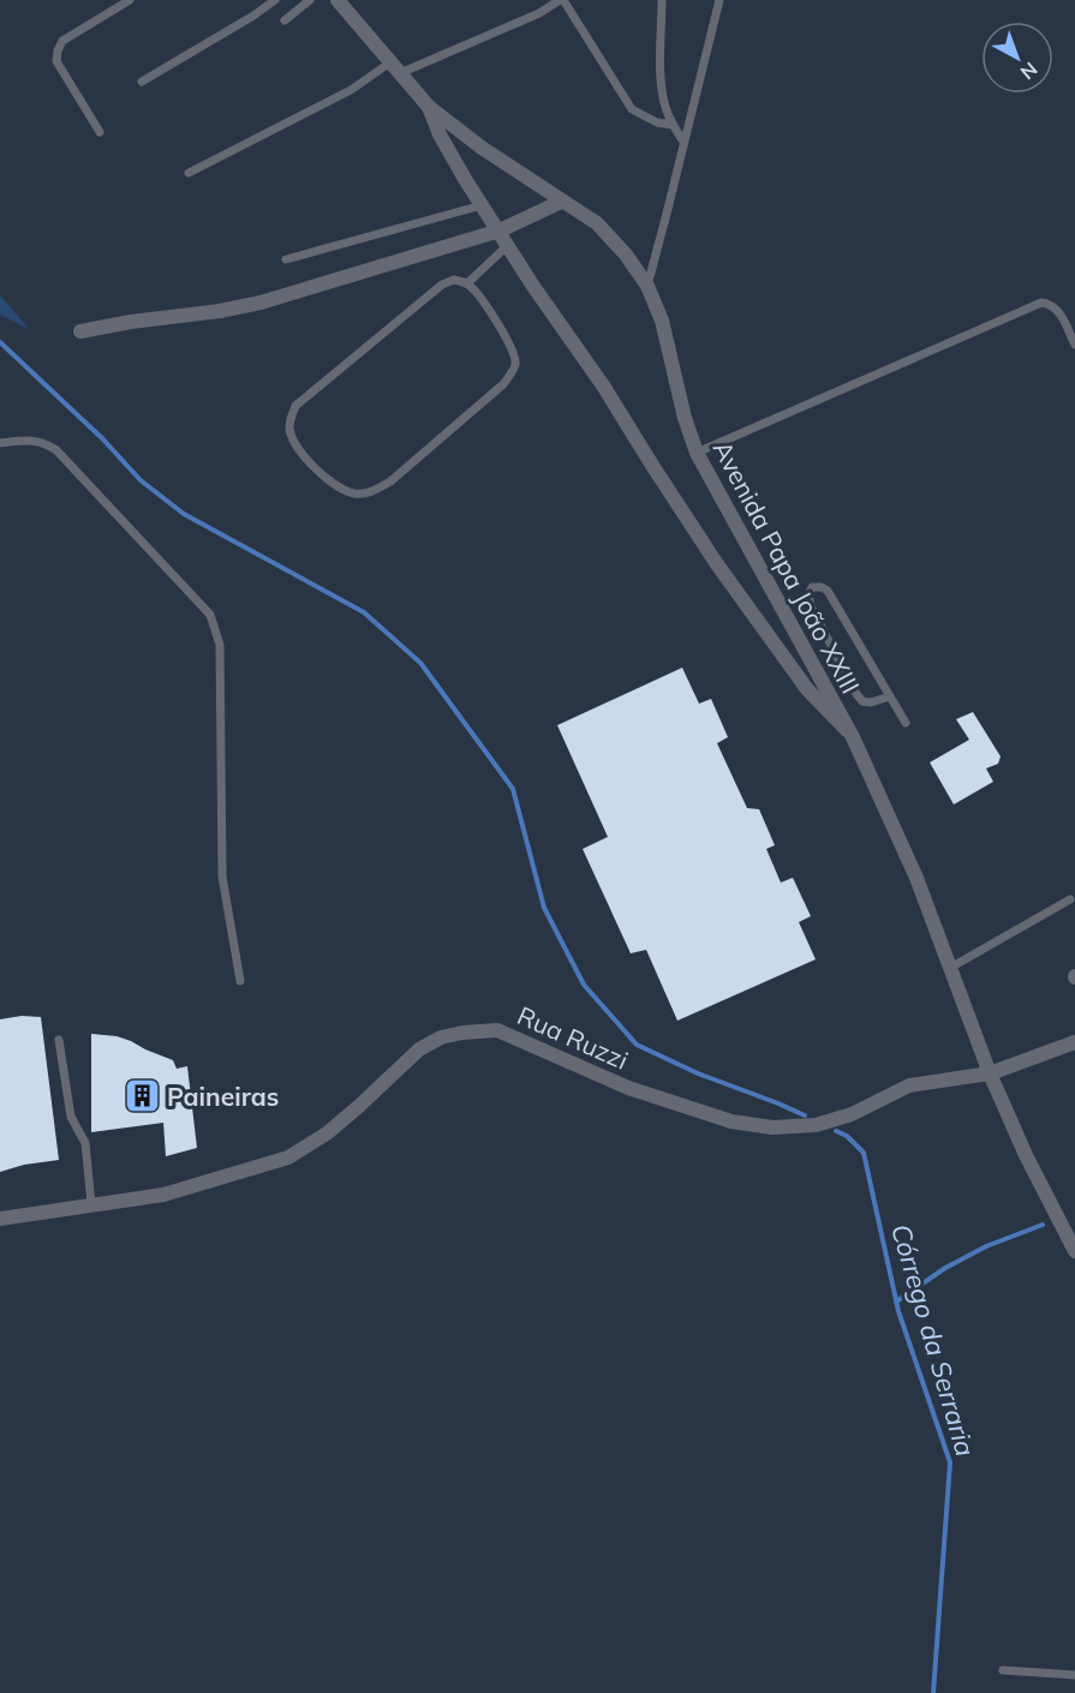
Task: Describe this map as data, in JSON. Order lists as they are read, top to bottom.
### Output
{
  "streets": {
    "street": ["Avenida Papa João XXIII", "Rua Ruzzi"]
  },
  "crossings": [
    ["Avenida Papa João XXIII", "Rua Ruzzi"]
  ],
  "water": ["Córrego da Serraria"],
  "places": {
    "building": ["Paineiras"]
  },
  "north": "bottom right"
}
